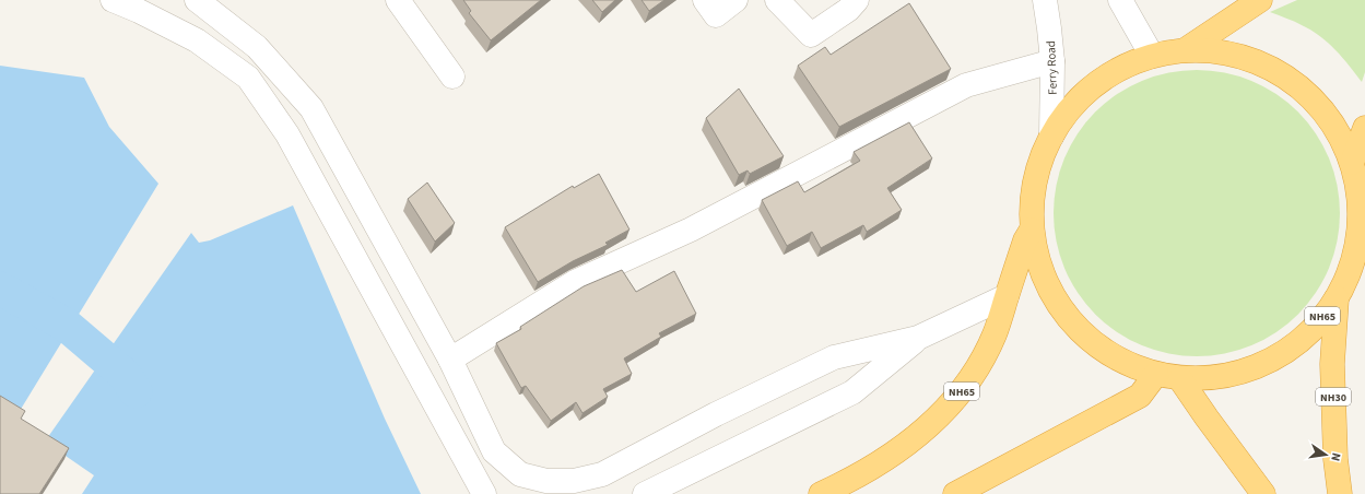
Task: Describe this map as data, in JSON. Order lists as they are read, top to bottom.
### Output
{
  "streets": {
    "highway": ["NH65", "NH30"],
    "street": ["Ferry Road"]
  },
  "crossings": [
    ["Ferry Road", "NH65"],
    ["NH65", "NH30"]
  ],
  "north": "right"
}
